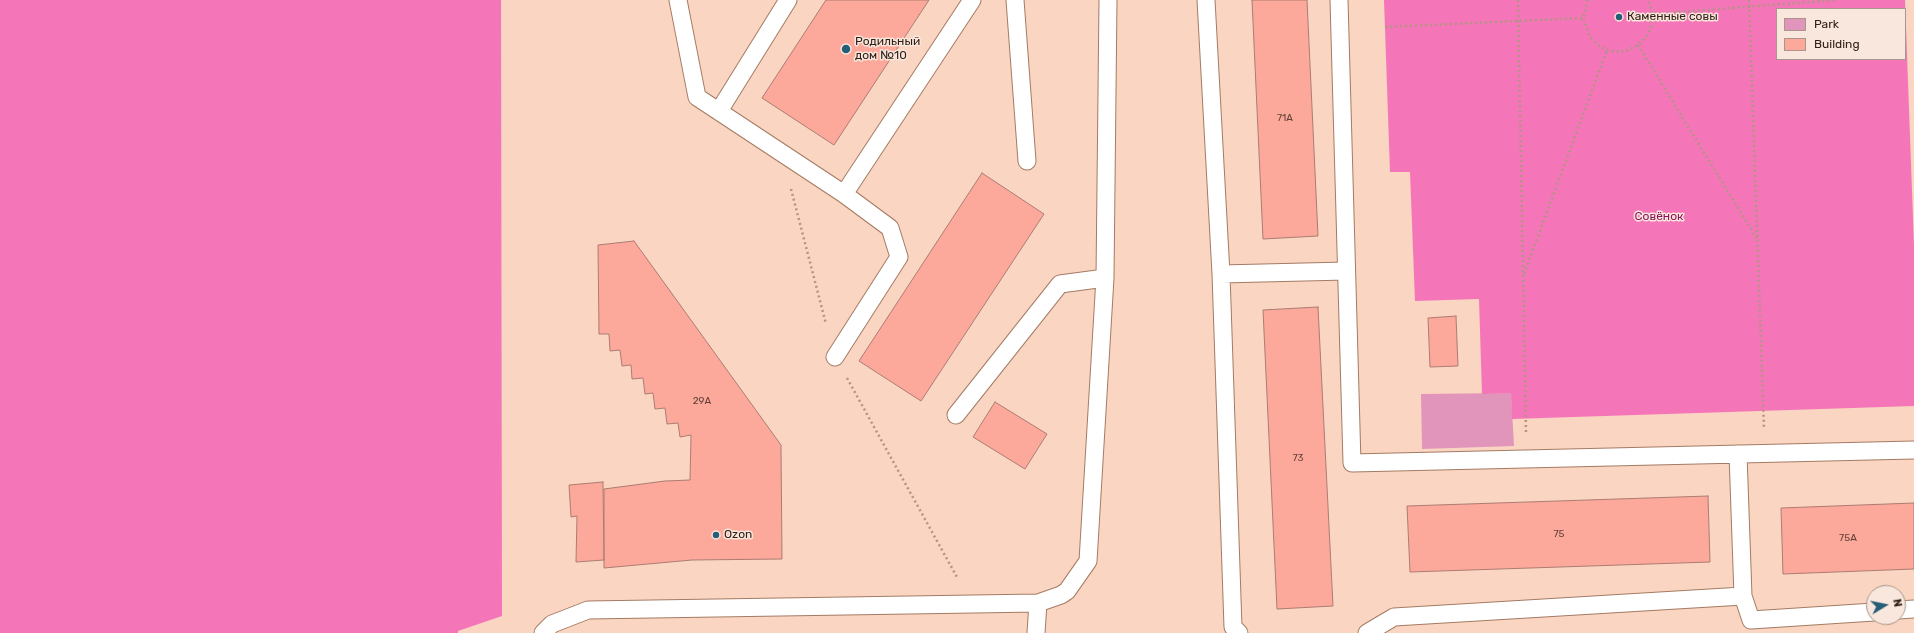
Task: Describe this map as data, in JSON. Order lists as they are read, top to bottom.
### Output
{
  "parks": ["Совёнок"],
  "places": ["Каменные совы", "Родильный дом №10", "Ozon"],
  "house_numbers": [
    "71А",
    "29А",
    "73",
    "75",
    "75А"
  ],
  "legend": ["Park", "Building"],
  "north": "right"
}
